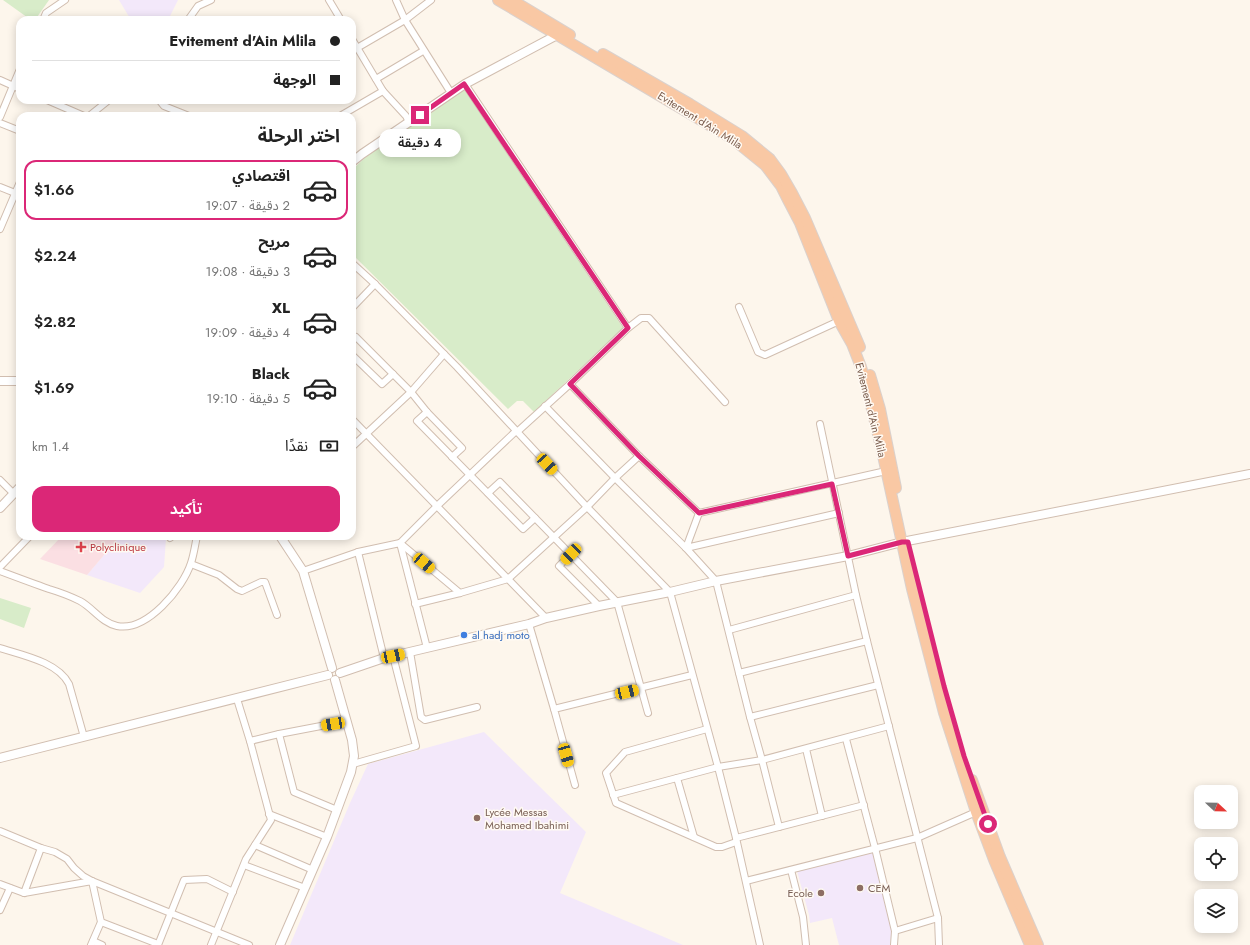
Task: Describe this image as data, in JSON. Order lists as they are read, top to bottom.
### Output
{
  "streets": {
    "highway": ["Evitement d'Ain Mlila"]
  },
  "places": {
    "health": ["Polyclinique"],
    "other": [
      "al hadj moto",
      "Lycée Messas Mohamed Ibahimi",
      "CEM",
      "Ecole"
    ]
  },
  "north": "right",
  "page": {
    "banner": ["Evitement d'Ain Mlila", "الوجهة"],
    "heading": "اختر الرحلة",
    "bubble": "4 دقيقة",
    "list": [
      {
        "name": "اقتصادي",
        "note": "2 دقيقة · 19:07",
        "value": "$1.66"
      },
      {
        "name": "مريح",
        "note": "3 دقيقة · 19:08",
        "value": "$2.24"
      },
      {
        "name": "XL",
        "note": "4 دقيقة · 19:09",
        "value": "$2.82"
      },
      {
        "name": "Black",
        "note": "5 دقيقة · 19:10",
        "value": "$1.69"
      }
    ],
    "pay": ["نقدًا", "1.4 km"],
    "buttons": "تأكيد"
  }
}
